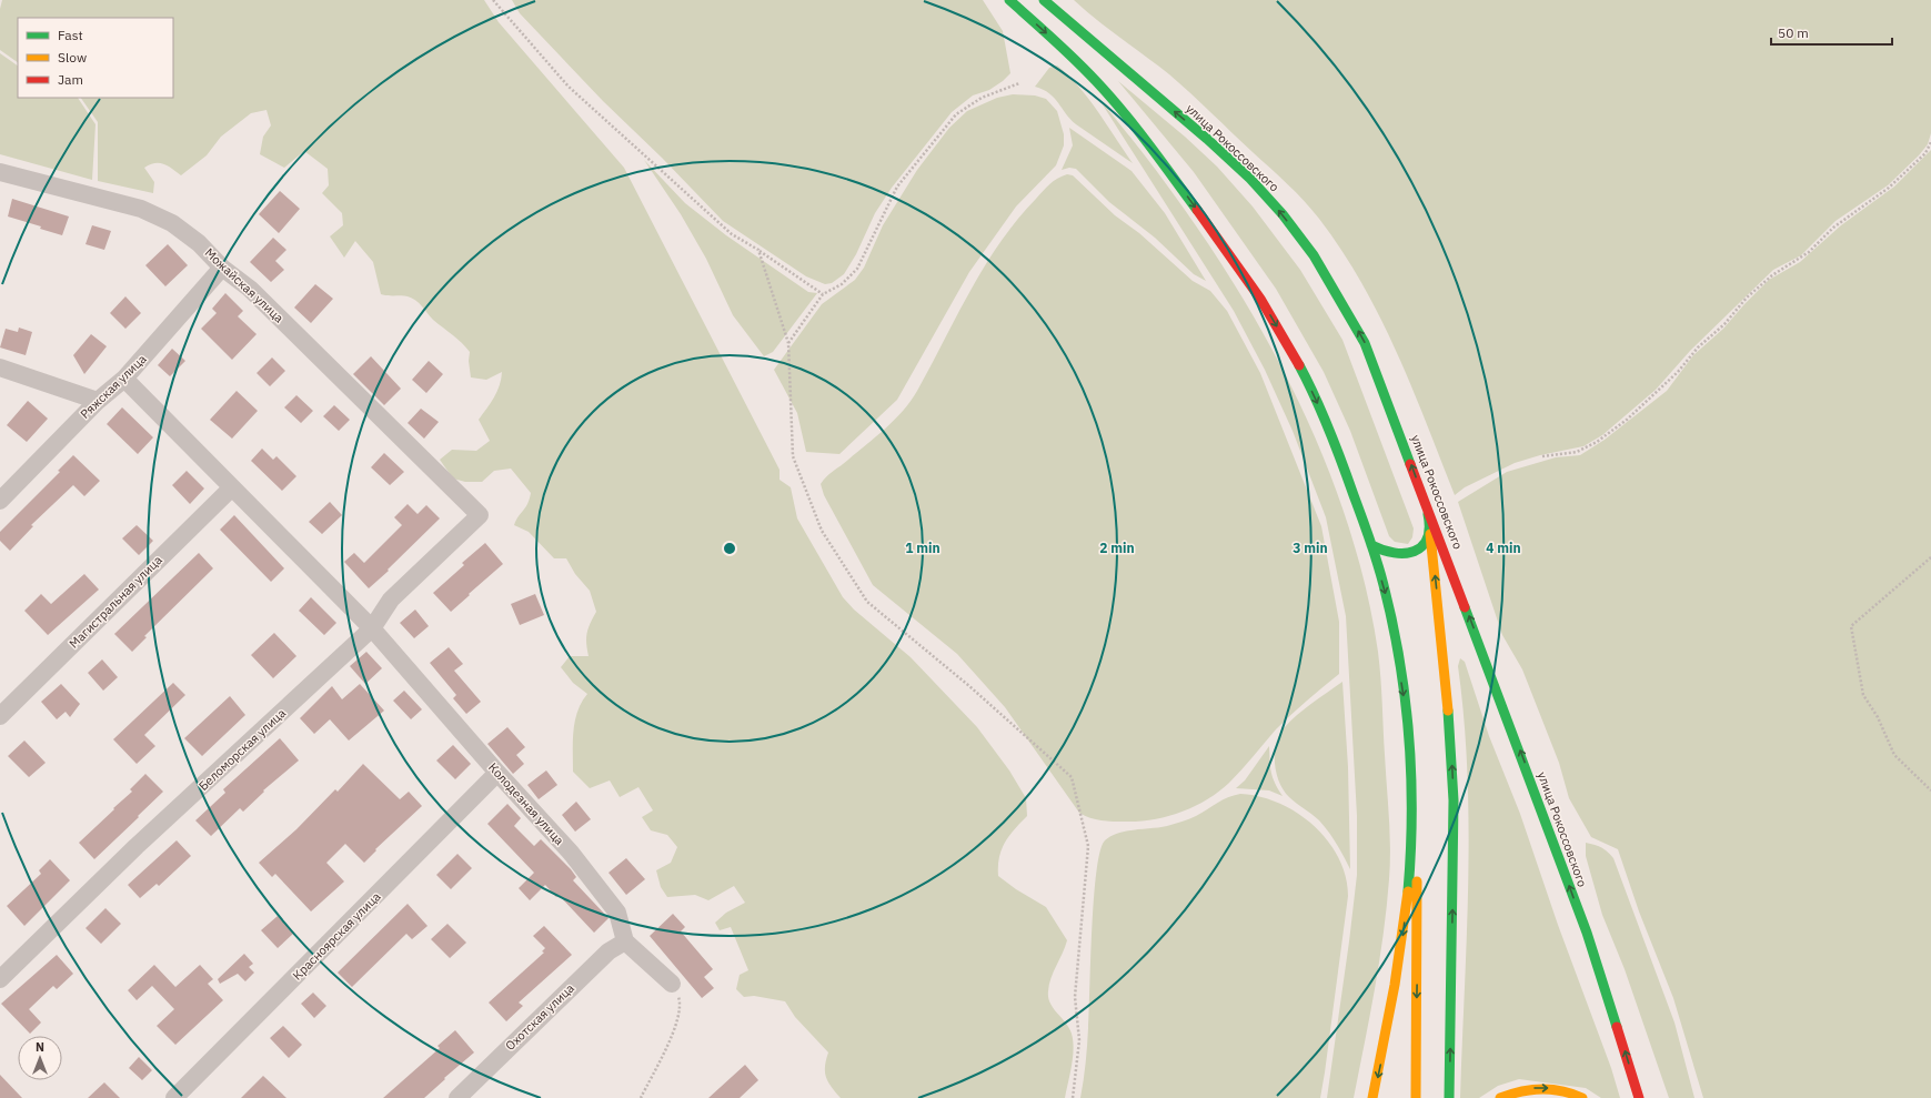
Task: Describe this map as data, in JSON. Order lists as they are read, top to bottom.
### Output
{
  "streets": {
    "main road": ["улица Рокоссовского"],
    "street": [
      "Можайская улица",
      "Ряжская улица",
      "Магистральная улица",
      "Беломорская улица",
      "Колодезная улица",
      "Красноярская улица",
      "Охотская улица"
    ]
  },
  "crossings": [
    ["Можайская улица", "Ряжская улица"],
    ["Можайская улица", "Беломорская улица"],
    ["Ряжская улица", "Колодезная улица"],
    ["Магистральная улица", "Колодезная улица"],
    ["Беломорская улица", "Колодезная улица"],
    ["Колодезная улица", "Красноярская улица"],
    ["Колодезная улица", "Охотская улица"]
  ],
  "legend": ["Fast", "Slow", "Jam"],
  "scale_bar": "50 m",
  "north": "top",
  "rings": [
    "1 min",
    "2 min",
    "3 min",
    "4 min"
  ]
}
